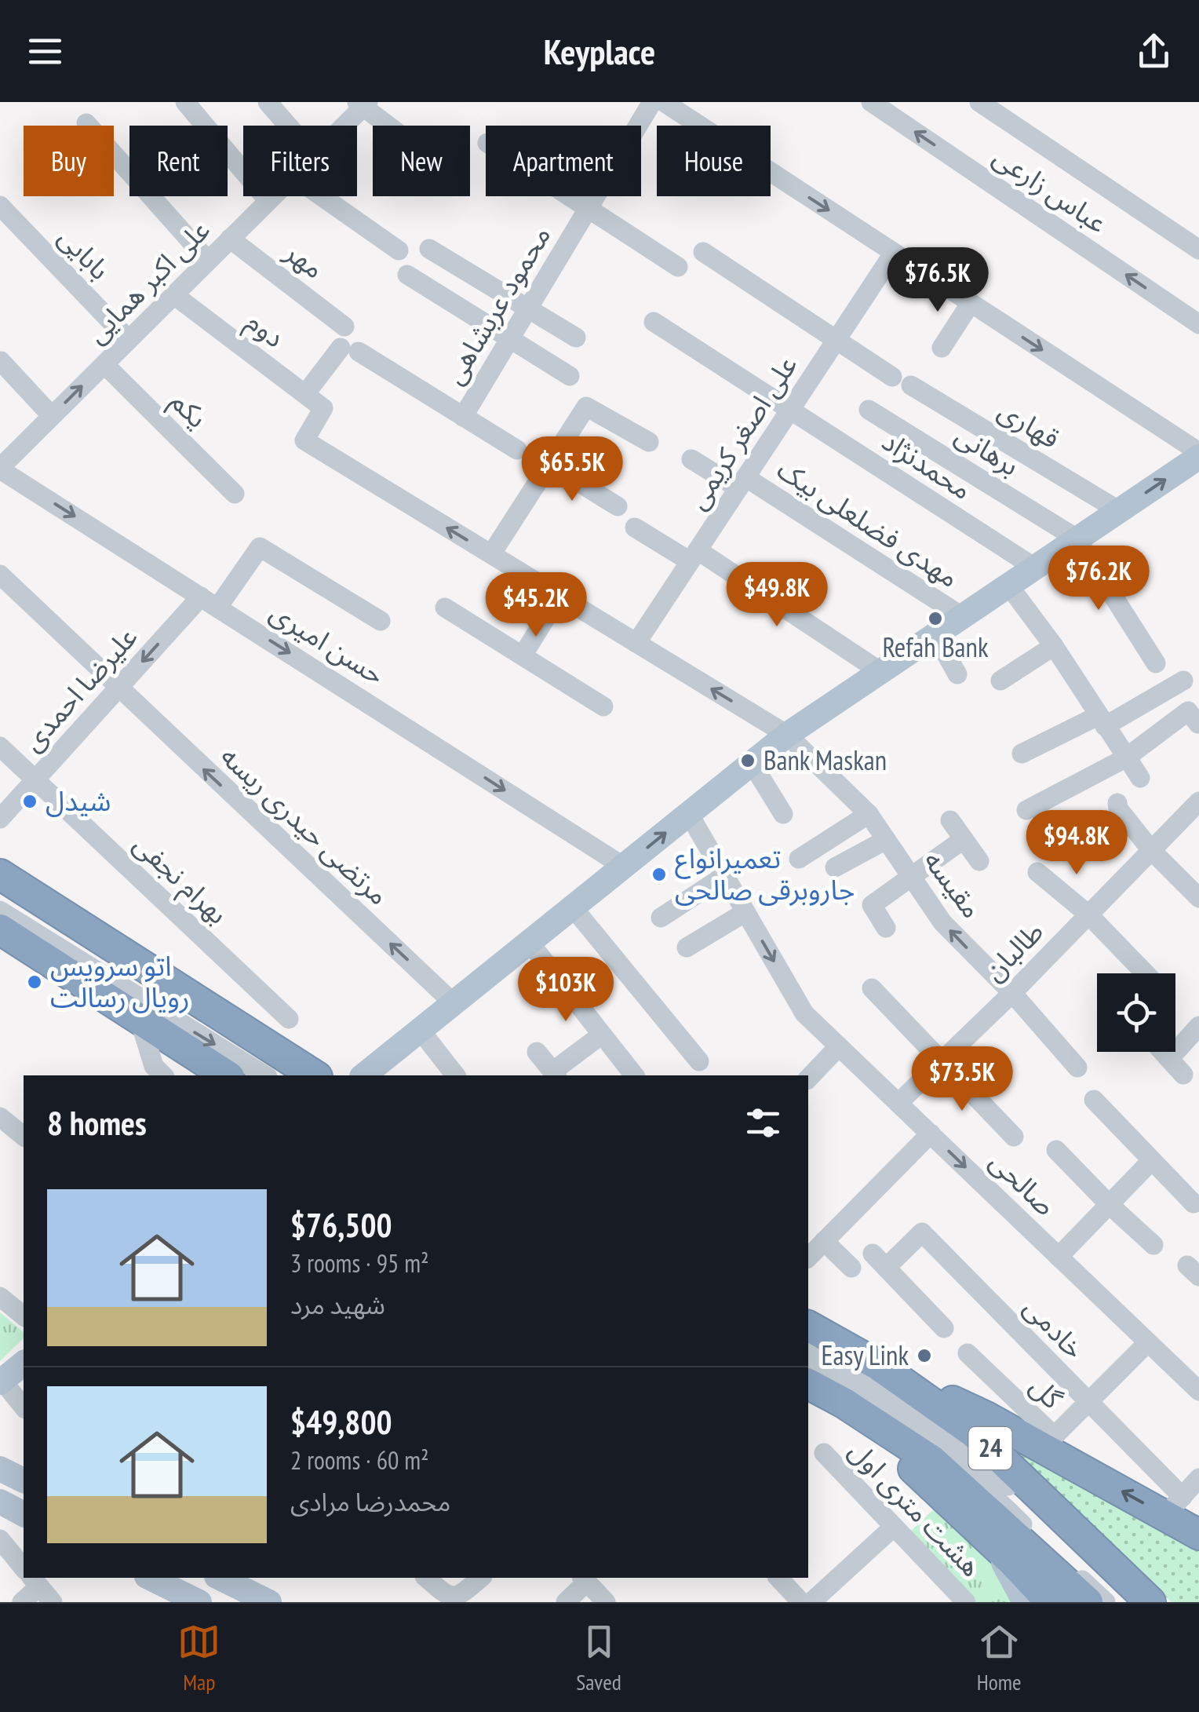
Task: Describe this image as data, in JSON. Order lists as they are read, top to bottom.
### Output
{
  "streets": {
    "highway": ["24"],
    "street": [
      "عباس زارعی",
      "بابایی",
      "مهر",
      "علی اکبر همایی",
      "محمود عربشاهی",
      "دوم",
      "یکم",
      "قهاری",
      "علی اصغر کریمی",
      "برهانی",
      "محمدنژاد",
      "مهدی فضلعلی بیک",
      "حسن امیری",
      "علیرضا احمدی",
      "مرتضی حیدری ریسه",
      "بهرام نجفی",
      "مقیسه",
      "طالبان",
      "صالحی",
      "خادمی",
      "گل",
      "هشت متری اول"
    ]
  },
  "crossings": [
    ["بابایی", "علی اکبر همایی"],
    ["مهر", "علی اکبر همایی"],
    ["علی اکبر همایی", "دوم"],
    ["علی اکبر همایی", "یکم"],
    ["علی اکبر همایی", "حسن امیری"],
    ["دوم", "مقیسه"],
    ["قهاری", "علی اصغر کریمی"],
    ["علی اصغر کریمی", "محمدنژاد"],
    ["علی اصغر کریمی", "مهدی فضلعلی بیک"],
    ["علی اصغر کریمی", "مقیسه"],
    ["حسن امیری", "علیرضا احمدی"],
    ["علیرضا احمدی", "مرتضی حیدری ریسه"],
    ["علیرضا احمدی", "بهرام نجفی"],
    ["مقیسه", "طالبان"],
    ["طالبان", "صالحی"],
    ["خادمی", "گل"]
  ],
  "one_way": ["مرتضی حیدری ریسه"],
  "places": [
    "Refah Bank",
    "Bank Maskan",
    "شیدل",
    "تعمیرانواع جاروبرقی صالحی",
    "اتو سرویس رویال رسالت",
    "Easy Link"
  ],
  "page": {
    "header": "Keyplace",
    "chip": [
      "Buy",
      "Rent",
      "Filters",
      "New",
      "Apartment",
      "House"
    ],
    "price": [
      "$76.5K",
      "$65.5K",
      "$76.2K",
      "$49.8K",
      "$45.2K",
      "$94.8K",
      "$103K",
      "$73.5K"
    ],
    "heading": "8 homes",
    "list": [
      {
        "name": "$76,500",
        "note": "3 rooms · 95 m² · شهید مرد"
      },
      {
        "name": "$49,800",
        "note": "2 rooms · 60 m² · محمدرضا مرادی"
      }
    ],
    "tabs": ["Map", "Saved", "Home"]
  }
}
